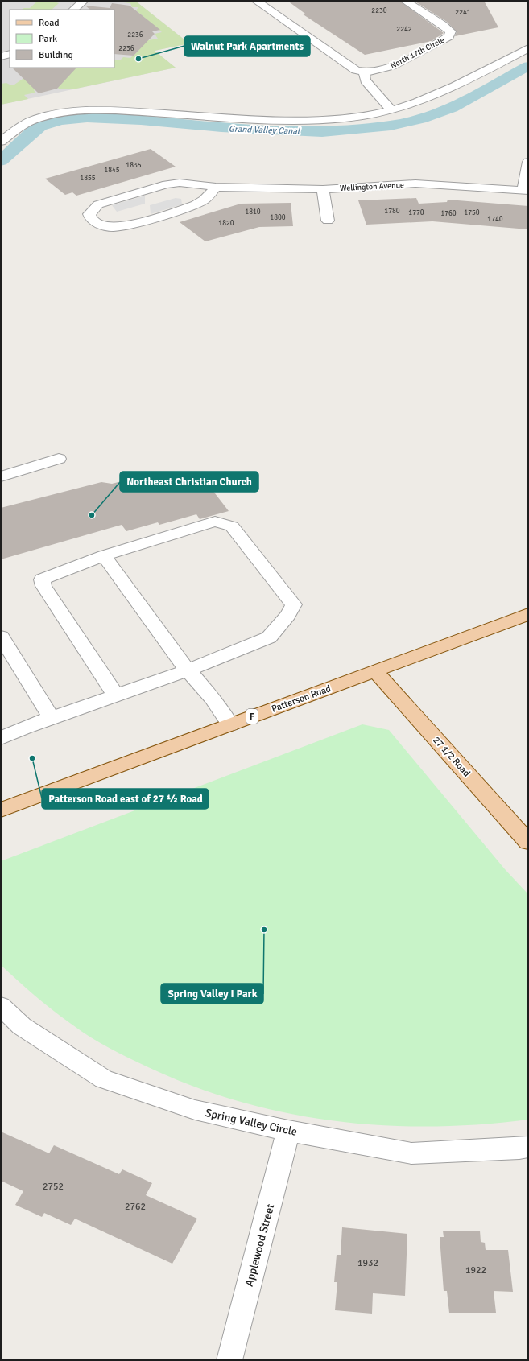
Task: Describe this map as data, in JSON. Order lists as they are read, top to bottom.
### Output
{
  "streets": {
    "main road": ["Patterson Road", "F", "27 1/2 Road"],
    "street": [
      "North 17th Circle",
      "Wellington Avenue",
      "Spring Valley Circle",
      "Applewood Street"
    ]
  },
  "crossings": [
    ["Patterson Road", "27 1/2 Road"],
    ["Spring Valley Circle", "Applewood Street"]
  ],
  "water": ["Grand Valley Canal"],
  "places": [
    "Walnut Park Apartments",
    "Northeast Christian Church",
    "Patterson Road east of 27 ½ Road",
    "Spring Valley I Park"
  ],
  "house_numbers": [
    "2230",
    "2241",
    "2242",
    "2236",
    "2236",
    "1835",
    "1845",
    "1855",
    "1780",
    "1810",
    "1770",
    "1750",
    "1760",
    "1800",
    "1740",
    "1820",
    "2752",
    "2762",
    "1932",
    "1922"
  ],
  "legend": ["Road", "Park", "Building"]
}
